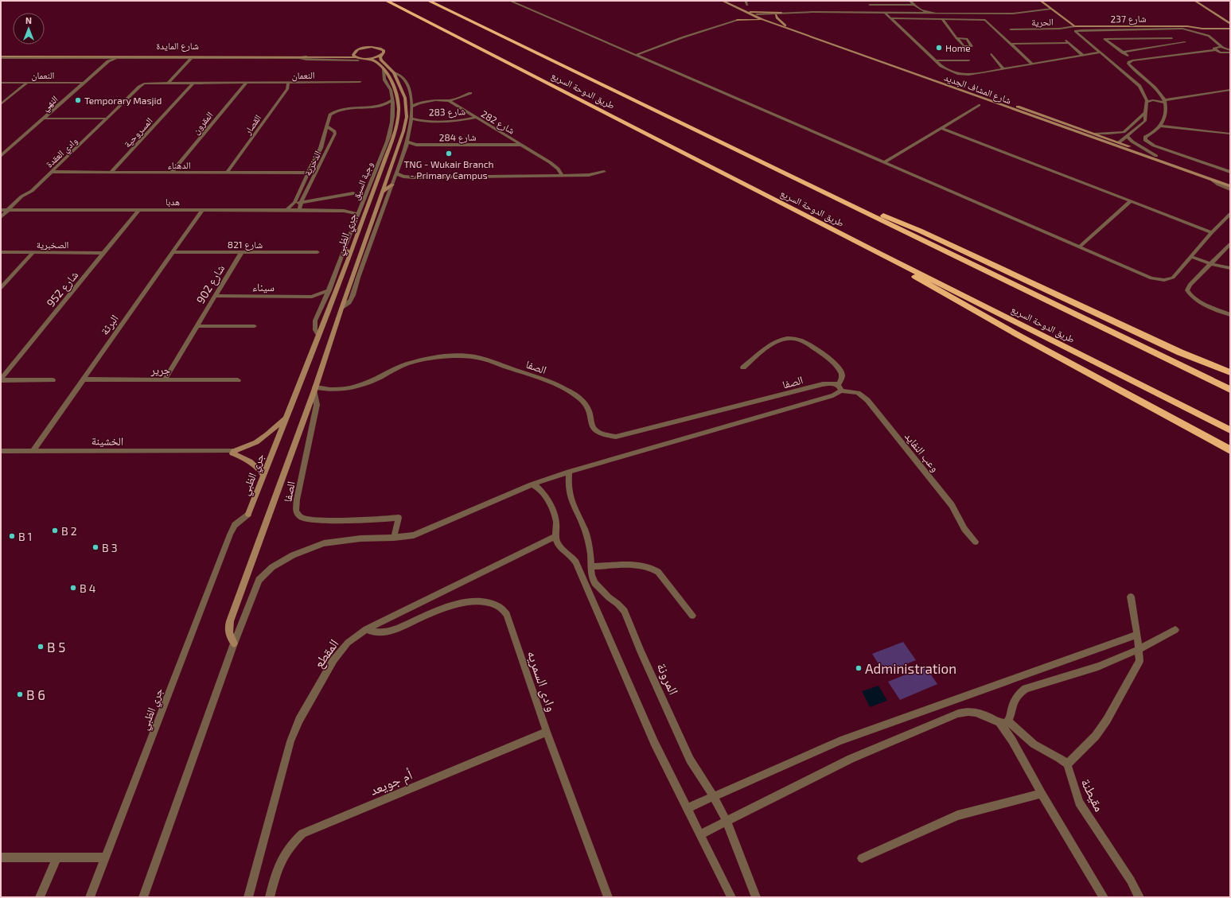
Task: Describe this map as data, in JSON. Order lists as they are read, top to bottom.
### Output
{
  "streets": {
    "highway": ["طريق الدوحة السريع"],
    "street": [
      "شارع 237",
      "الحرية",
      "شارع المايدة",
      "النعمان",
      "شارع المشاف الجديد",
      "النهي",
      "شارع 283",
      "شارع 282",
      "المقرون",
      "القصار",
      "المسروحية",
      "شارع 284",
      "وادي العقدة",
      "الذخرية",
      "الدهناء",
      "وجبة السيق",
      "هدبا",
      "جري الظبي",
      "الصخبرية",
      "شارع 821",
      "شارع 902",
      "سيناء",
      "شارع 952",
      "البرثة",
      "الصفا",
      "جرير",
      "الخشينة",
      "وعب النفايد",
      "المقطع",
      "المرونة",
      "وادى السمريه",
      "أم جويعد",
      "مقيطنة"
    ]
  },
  "crossings": [
    ["شارع 237", "الحرية"],
    ["شارع المايدة", "النهي"],
    ["شارع المايدة", "جري الظبي"],
    ["النعمان", "النهي"],
    ["النعمان", "المقرون"],
    ["النعمان", "القصار"],
    ["النعمان", "المسروحية"],
    ["النعمان", "وادي العقدة"],
    ["شارع 283", "شارع 282"],
    ["شارع 282", "شارع 284"],
    ["المقرون", "الدهناء"],
    ["القصار", "الدهناء"],
    ["المسروحية", "الدهناء"],
    ["وادي العقدة", "الدهناء"],
    ["وادي العقدة", "هدبا"],
    ["الذخرية", "الدهناء"],
    ["الذخرية", "وجبة السيق"],
    ["الذخرية", "هدبا"],
    ["وجبة السيق", "هدبا"],
    ["وجبة السيق", "جري الظبي"],
    ["وجبة السيق", "سيناء"],
    ["هدبا", "شارع 952"],
    ["هدبا", "البرثة"],
    ["جري الظبي", "الصفا"],
    ["الصخبرية", "شارع 952"],
    ["شارع 821", "شارع 902"],
    ["شارع 821", "البرثة"],
    ["شارع 902", "سيناء"],
    ["شارع 902", "جرير"],
    ["البرثة", "جرير"],
    ["البرثة", "الخشينة"],
    ["الصفا", "وعب النفايد"],
    ["المقطع", "وادى السمريه"],
    ["وادى السمريه", "أم جويعد"]
  ],
  "places": [
    "Home",
    "Temporary Masjid",
    "TNG - Wukair Branch - Primary Campus",
    "B 2",
    "B 1",
    "B 3",
    "B 4",
    "B 5",
    "Administration",
    "B 6"
  ],
  "north": "top"
}
